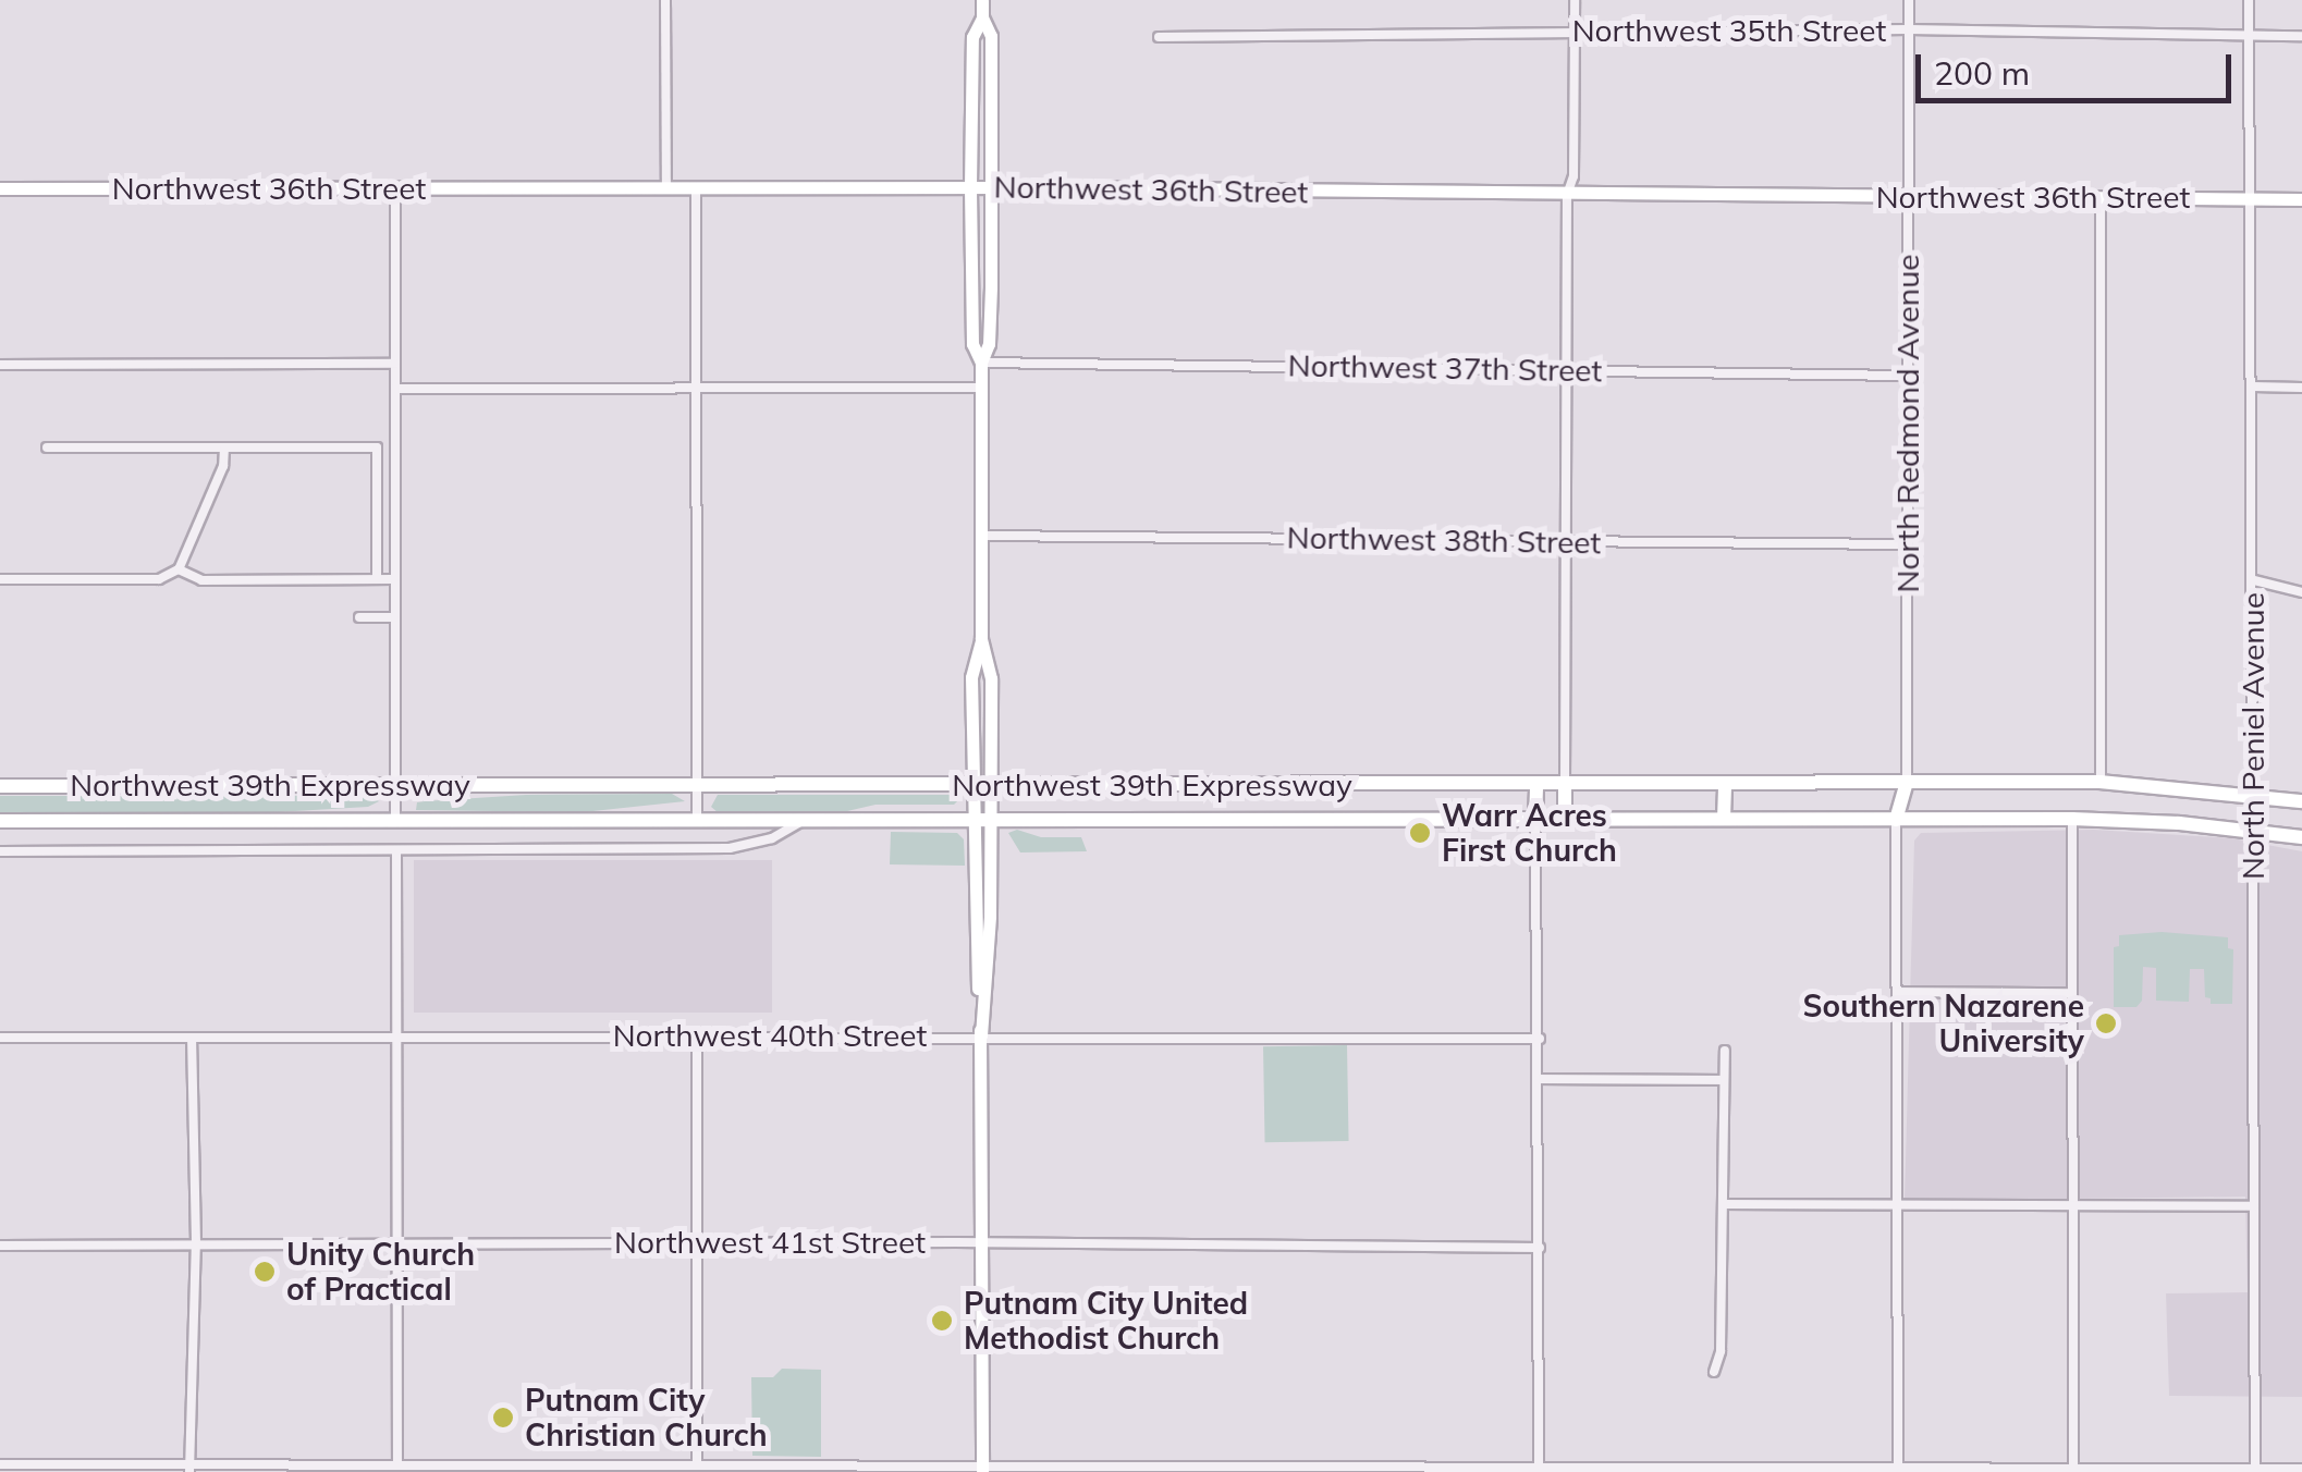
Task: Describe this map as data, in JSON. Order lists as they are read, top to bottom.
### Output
{
  "streets": {
    "highway": ["Northwest 39th Expressway"],
    "main road": ["Northwest 36th Street"],
    "street": [
      "Northwest 35th Street",
      "Northwest 37th Street",
      "North Redmond Avenue",
      "Northwest 38th Street",
      "North Peniel Avenue",
      "Northwest 40th Street",
      "Northwest 41st Street"
    ]
  },
  "crossings": [
    ["Northwest 35th Street", "North Redmond Avenue"],
    ["Northwest 35th Street", "North Peniel Avenue"],
    ["Northwest 36th Street", "North Redmond Avenue"],
    ["Northwest 36th Street", "North Peniel Avenue"],
    ["Northwest 37th Street", "North Redmond Avenue"],
    ["North Redmond Avenue", "Northwest 38th Street"],
    ["North Redmond Avenue", "Northwest 39th Expressway"],
    ["North Peniel Avenue", "Northwest 39th Expressway"]
  ],
  "places": [
    "Warr Acres First Church",
    "Southern Nazarene University",
    "Unity Church of Practical",
    "Putnam City United Methodist Church",
    "Putnam City Christian Church"
  ],
  "scale_bar": "200 m"
}
